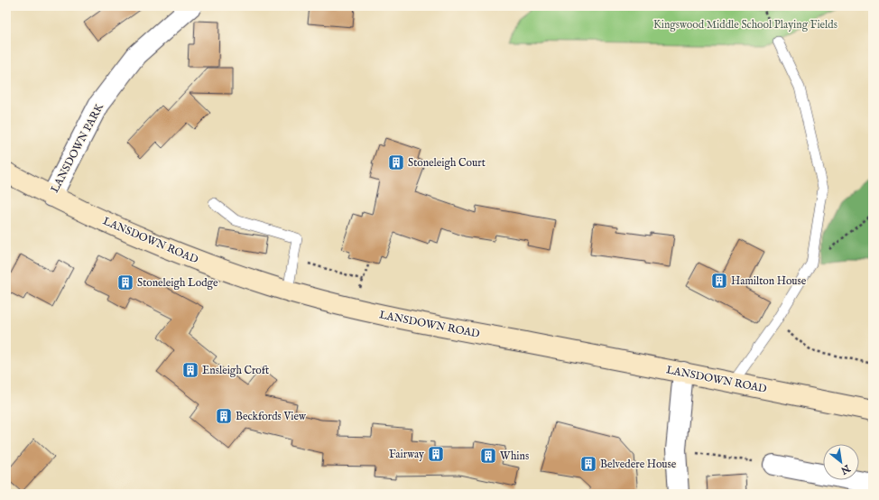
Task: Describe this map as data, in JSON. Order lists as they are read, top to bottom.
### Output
{
  "streets": {
    "street": ["LANSDOWN PARK", "LANSDOWN ROAD"]
  },
  "crossings": [
    ["LANSDOWN PARK", "LANSDOWN ROAD"]
  ],
  "parks": ["Kingswood Middle School Playing Fields"],
  "places": {
    "building": [
      "Stoneleigh Court",
      "Hamilton House",
      "Stoneleigh Lodge",
      "Ensleigh Croft",
      "Beckfords View",
      "Fairway",
      "Whins",
      "Belvedere House"
    ]
  },
  "north": "bottom right"
}
